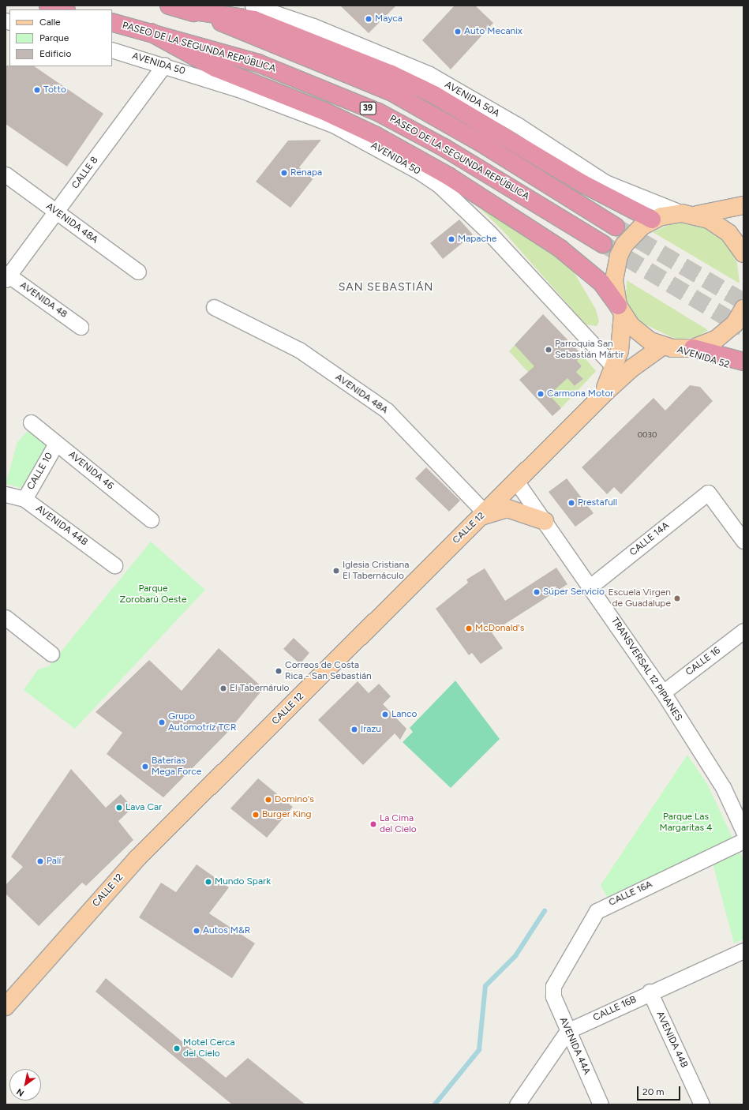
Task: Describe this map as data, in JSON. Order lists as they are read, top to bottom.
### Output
{
  "streets": {
    "highway": ["PASEO DE LA SEGUNDA REPÚBLICA", "39"],
    "main road": ["CALLE 12"],
    "street": [
      "AVENIDA 50",
      "AVENIDA 50A",
      "CALLE 8",
      "AVENIDA 48A",
      "AVENIDA 48",
      "AVENIDA 52",
      "AVENIDA 46",
      "CALLE 10",
      "AVENIDA 44B",
      "CALLE 14A",
      "CALLE 16",
      "TRANSVERSAL 12 PIPIANES",
      "CALLE 16A",
      "CALLE 16B",
      "AVENIDA 44A"
    ]
  },
  "crossings": [
    ["AVENIDA 50", "CALLE 8"],
    ["AVENIDA 50", "CALLE 12"],
    ["CALLE 8", "AVENIDA 48A"],
    ["CALLE 8", "AVENIDA 48"],
    ["AVENIDA 48A", "CALLE 12"],
    ["AVENIDA 52", "CALLE 12"],
    ["AVENIDA 46", "CALLE 10"],
    ["CALLE 10", "AVENIDA 44B"],
    ["AVENIDA 44B", "CALLE 16B"],
    ["CALLE 12", "TRANSVERSAL 12 PIPIANES"],
    ["CALLE 14A", "TRANSVERSAL 12 PIPIANES"],
    ["CALLE 16", "TRANSVERSAL 12 PIPIANES"],
    ["CALLE 16A", "AVENIDA 44A"],
    ["CALLE 16B", "AVENIDA 44A"]
  ],
  "districts": ["SAN SEBASTIÁN"],
  "parks": ["Parque Zorobarú Oeste", "Parque Las Margaritas 4"],
  "places": [
    "Mayca",
    "Auto Mecanix",
    "Totto",
    "Renapa",
    "Mapache",
    "Parroquia San Sebastián Mártir",
    "Carmona Motor",
    "Prestafull",
    "Iglesia Cristiana El Tabernáculo",
    "Súper Servicio",
    "Escuela Virgen de Guadalupe",
    "McDonald's",
    "Correos de Costa Rica - San Sebastián",
    "El Tabernárulo",
    "Lanco",
    "Grupo Automotríz TCR",
    "Irazu",
    "Baterias Mega Force",
    "Domino's",
    "Lava Car",
    "Burger King",
    "La Cima del Cielo",
    "Palí",
    "Mundo Spark",
    "Autos M&R",
    "Motel Cerca del Cielo"
  ],
  "house_numbers": ["0030"],
  "legend": ["Calle", "Parque", "Edificio"],
  "scale_bar": "20 m",
  "north": "bottom left"
}
